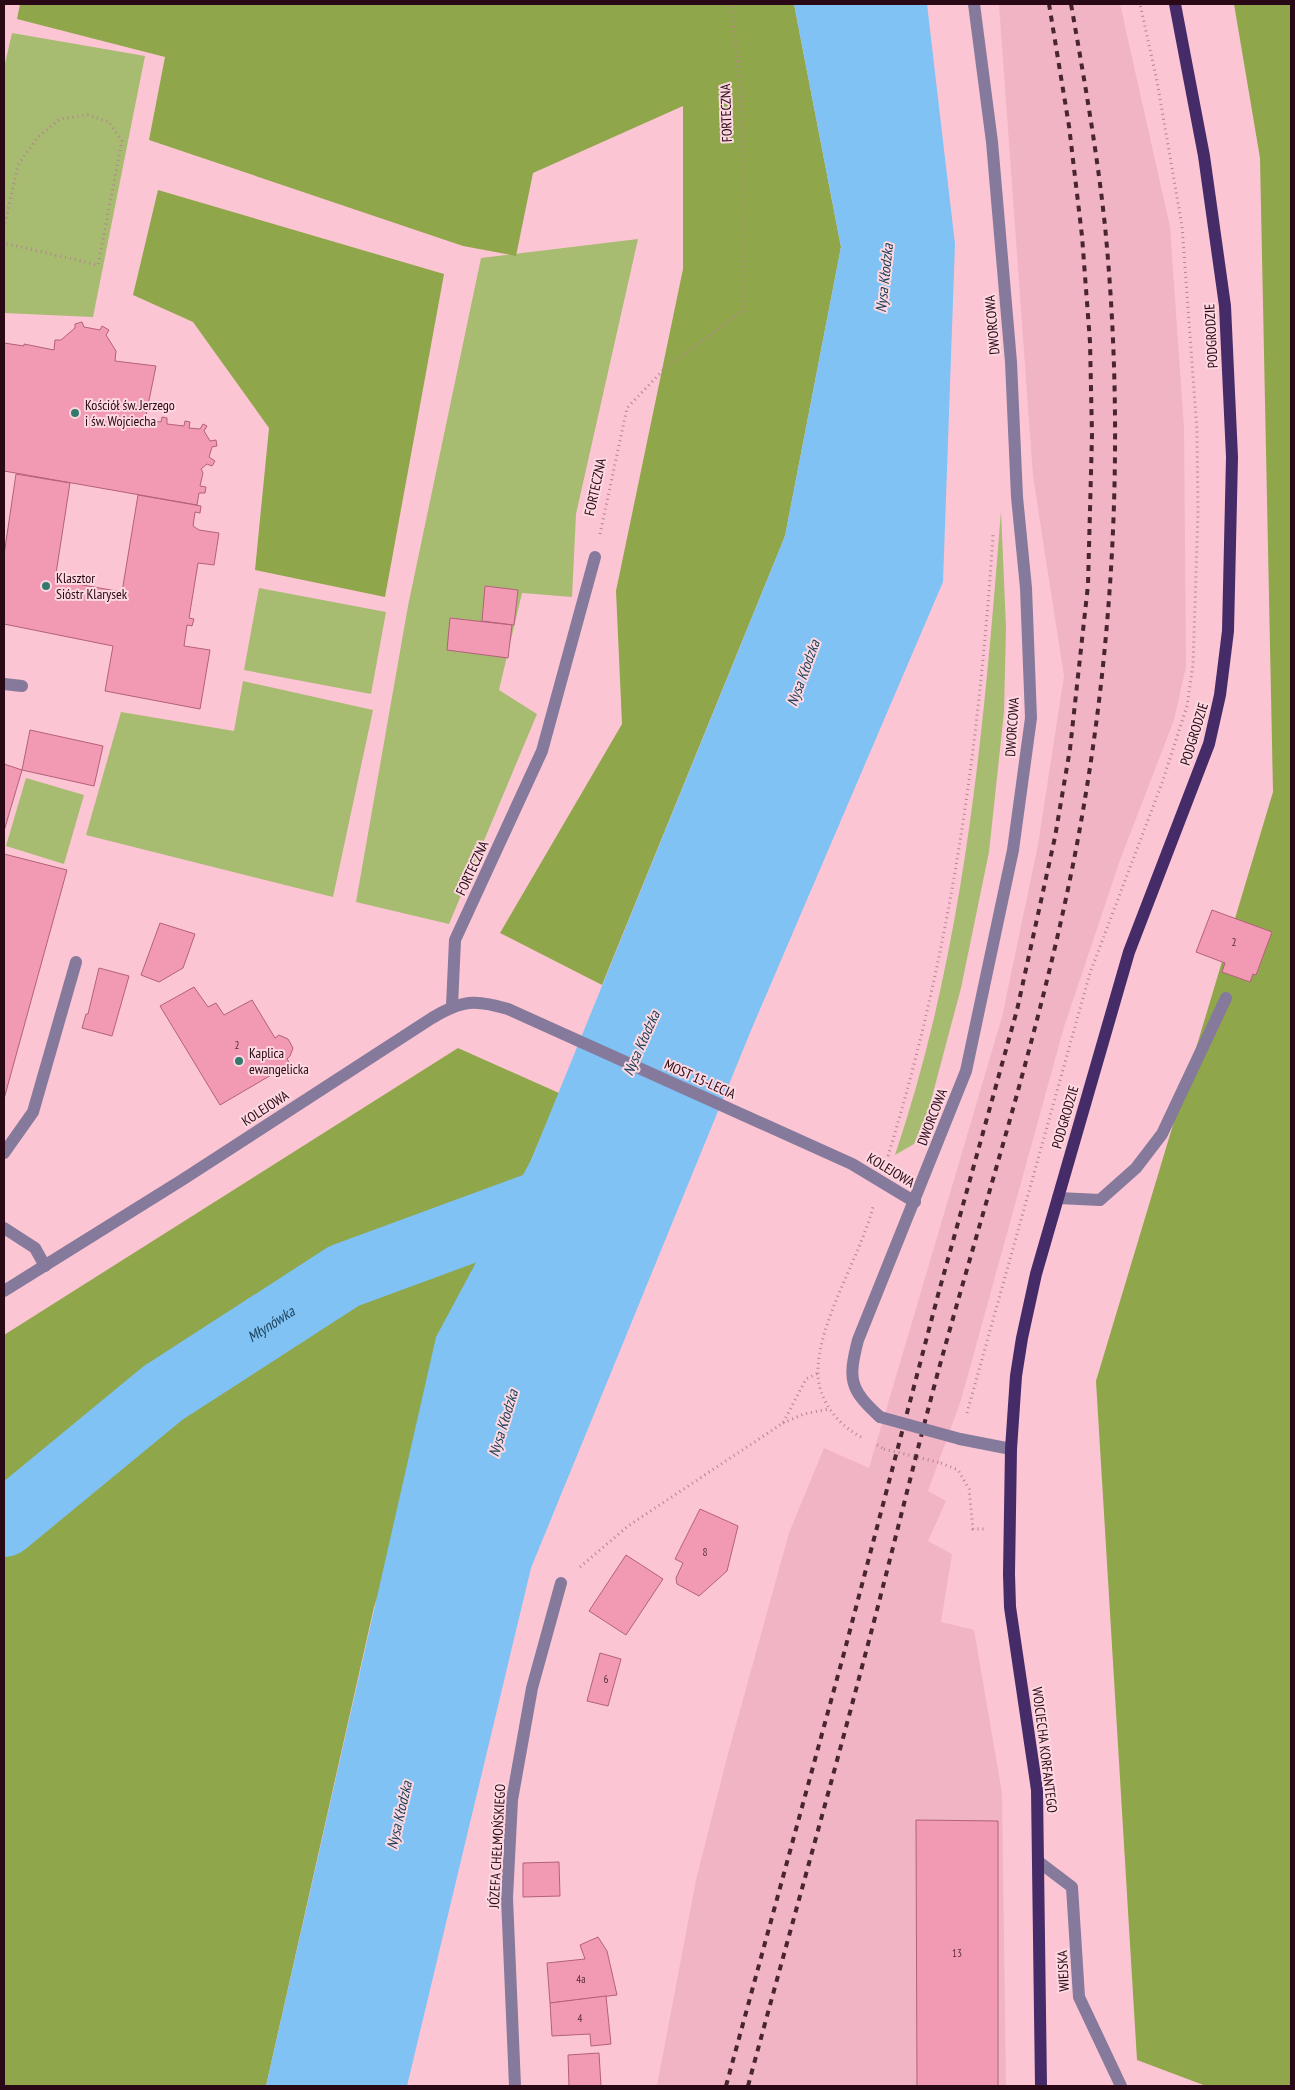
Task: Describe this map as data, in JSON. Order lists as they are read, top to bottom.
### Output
{
  "streets": {
    "main road": ["PODGRODZIE", "WOJCIECHA KORFANTEGO"],
    "street": [
      "FORTECZNA",
      "DWORCOWA",
      "MOST 15-LECIA",
      "KOLEJOWA",
      "JÓZEFA CHEŁMOŃSKIEGO",
      "WIEJSKA"
    ]
  },
  "crossings": [
    ["FORTECZNA", "KOLEJOWA"],
    ["DWORCOWA", "KOLEJOWA"],
    ["PODGRODZIE", "WOJCIECHA KORFANTEGO"],
    ["MOST 15-LECIA", "KOLEJOWA"],
    ["WOJCIECHA KORFANTEGO", "WIEJSKA"]
  ],
  "water": ["Nysa Kłodzka", "Młynówka"],
  "places": ["Kościół św. Jerzego i św. Wojciecha", "Klasztor Sióstr Klarysek", "Kaplica ewangelicka"],
  "house_numbers": [
    "2",
    "2",
    "8",
    "6",
    "13",
    "4a",
    "4"
  ]
}
